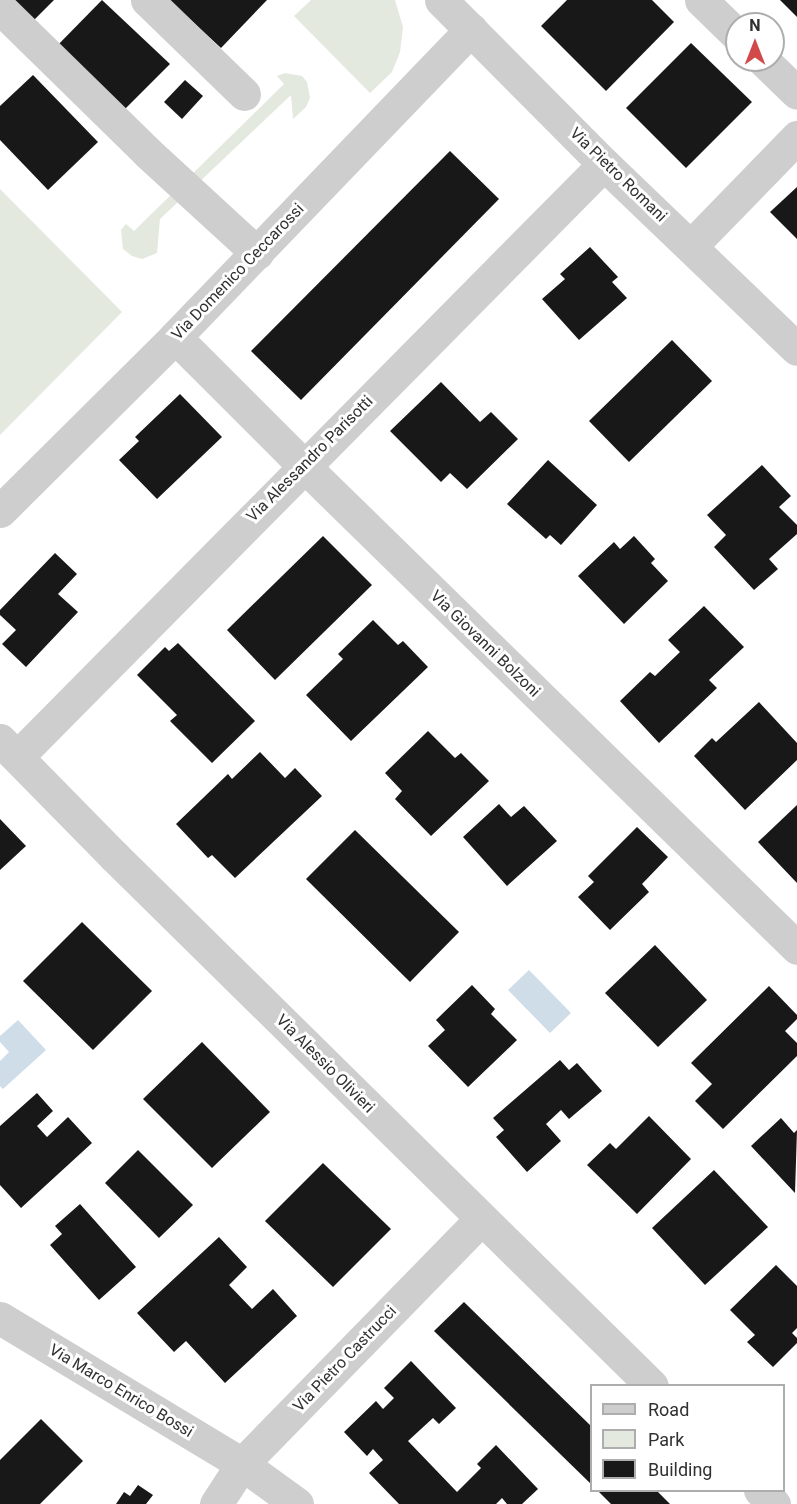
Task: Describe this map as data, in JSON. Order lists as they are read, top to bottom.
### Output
{
  "streets": {
    "street": [
      "Via Pietro Romani",
      "Via Domenico Ceccarossi",
      "Via Alessandro Parisotti",
      "Via Giovanni Bolzoni",
      "Via Alessio Olivieri",
      "Via Pietro Castrucci",
      "Via Marco Enrico Bossi"
    ]
  },
  "crossings": [
    ["Via Pietro Romani", "Via Domenico Ceccarossi"],
    ["Via Pietro Romani", "Via Alessandro Parisotti"],
    ["Via Domenico Ceccarossi", "Via Giovanni Bolzoni"],
    ["Via Alessandro Parisotti", "Via Giovanni Bolzoni"],
    ["Via Alessandro Parisotti", "Via Alessio Olivieri"],
    ["Via Alessio Olivieri", "Via Pietro Castrucci"],
    ["Via Pietro Castrucci", "Via Marco Enrico Bossi"]
  ],
  "legend": ["Road", "Park", "Building"],
  "north": "top"
}
